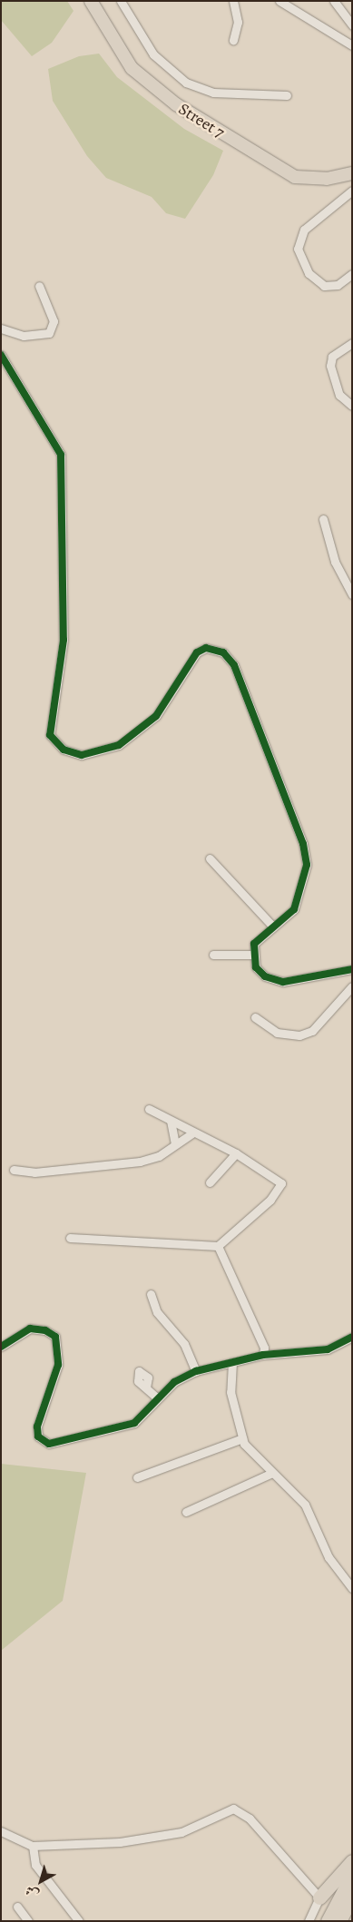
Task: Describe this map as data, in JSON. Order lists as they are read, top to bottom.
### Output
{
  "streets": {
    "main road": ["Street 7"]
  },
  "north": "bottom left"
}
